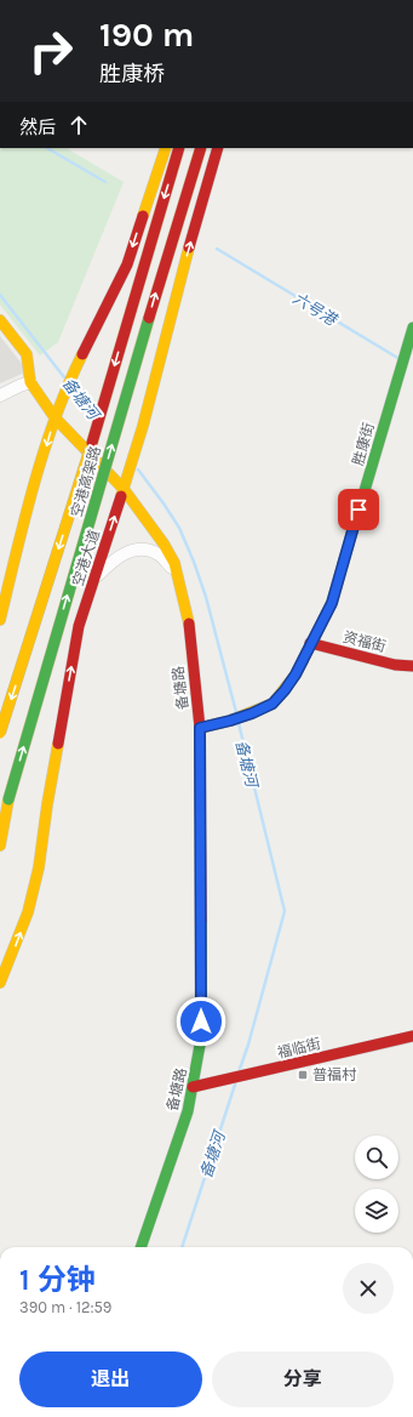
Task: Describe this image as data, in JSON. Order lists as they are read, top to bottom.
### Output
{
  "streets": {
    "main road": [
      "胜康街",
      "空港高架路",
      "空港大道",
      "资福街",
      "备塘路",
      "福临街"
    ]
  },
  "crossings": [
    ["胜康街", "资福街"],
    ["胜康街", "备塘路"],
    ["空港大道", "备塘路"],
    ["备塘路", "福临街"]
  ],
  "water": ["六号港", "备塘河"],
  "places": {
    "transit": ["普福村"]
  },
  "page": {
    "turn": ["190 m", "胜康桥"],
    "then": "然后",
    "heading": ["1 分钟", "390 m · 12:59"],
    "buttons": ["退出", "分享"]
  }
}
